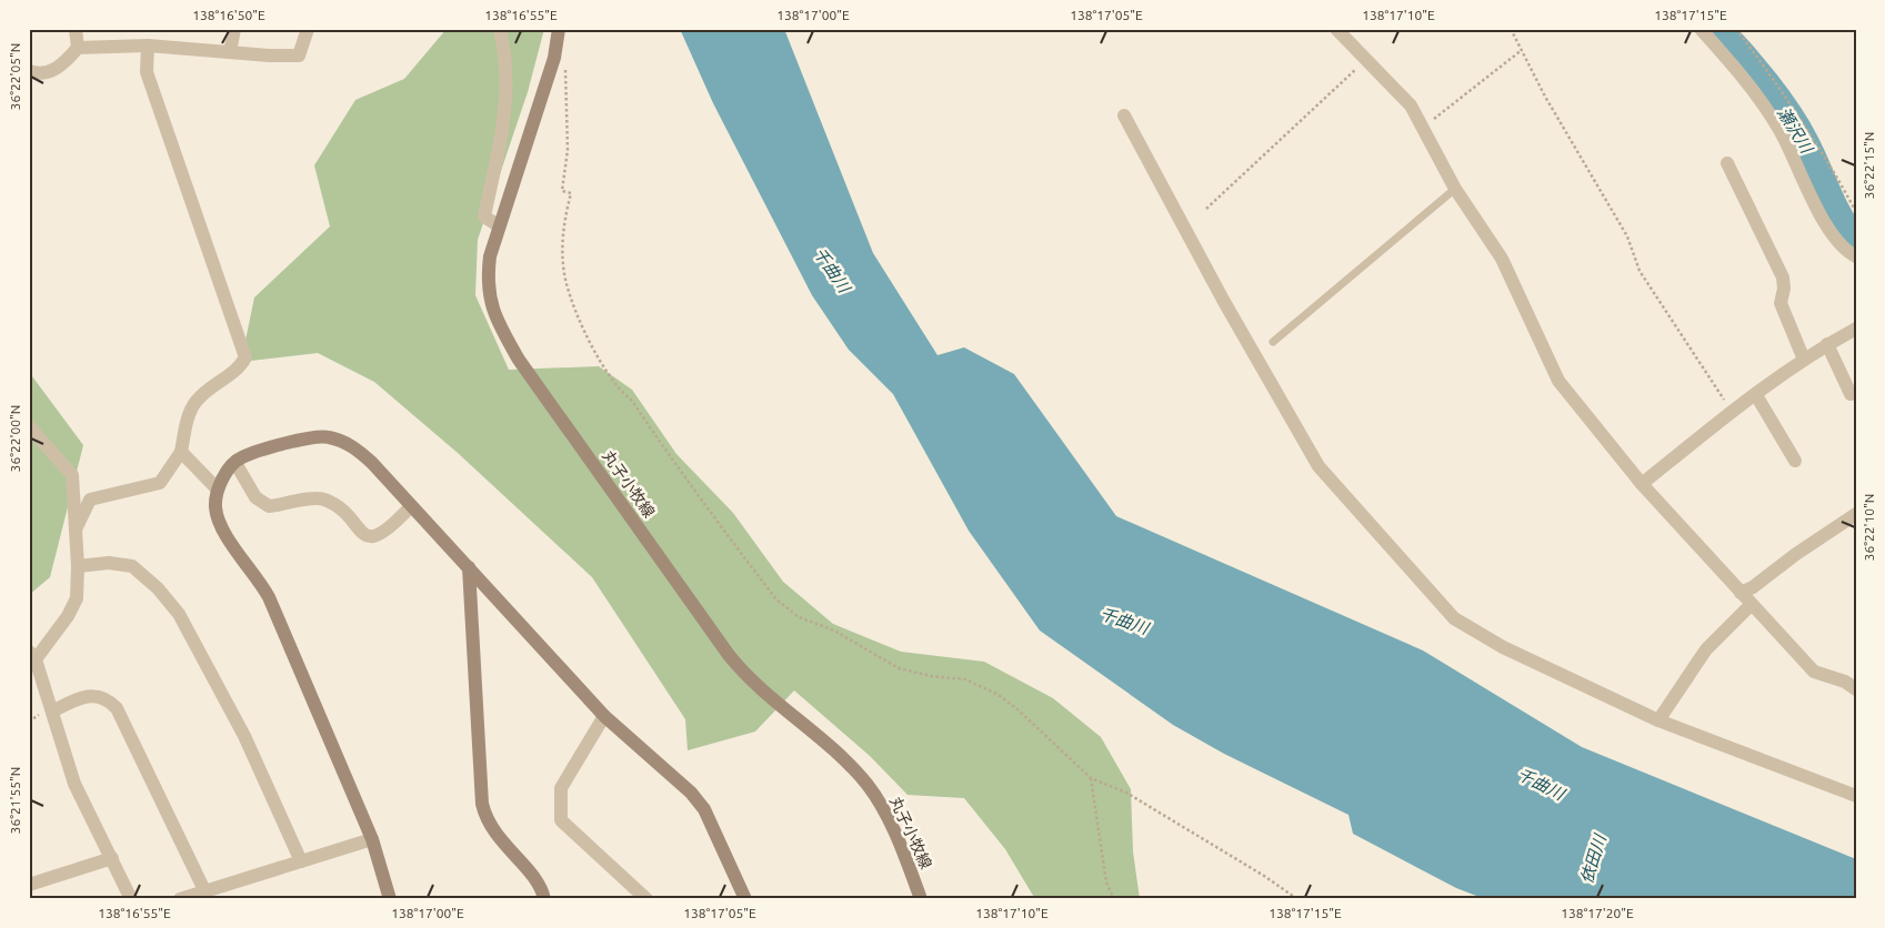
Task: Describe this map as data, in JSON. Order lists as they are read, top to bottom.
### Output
{
  "streets": {
    "street": ["丸子小牧線"]
  },
  "water": ["瀬沢川", "千曲川", "依田川"],
  "coordinates": [
    "138°16'50\"E",
    "138°16'55\"E",
    "138°17'00\"E",
    "138°17'05\"E",
    "138°17'10\"E",
    "138°17'15\"E",
    "36°22'05\"N",
    "36°22'15\"N",
    "36°22'00\"N",
    "36°22'10\"N",
    "36°21'55\"N",
    "138°17'20\"E"
  ]
}
